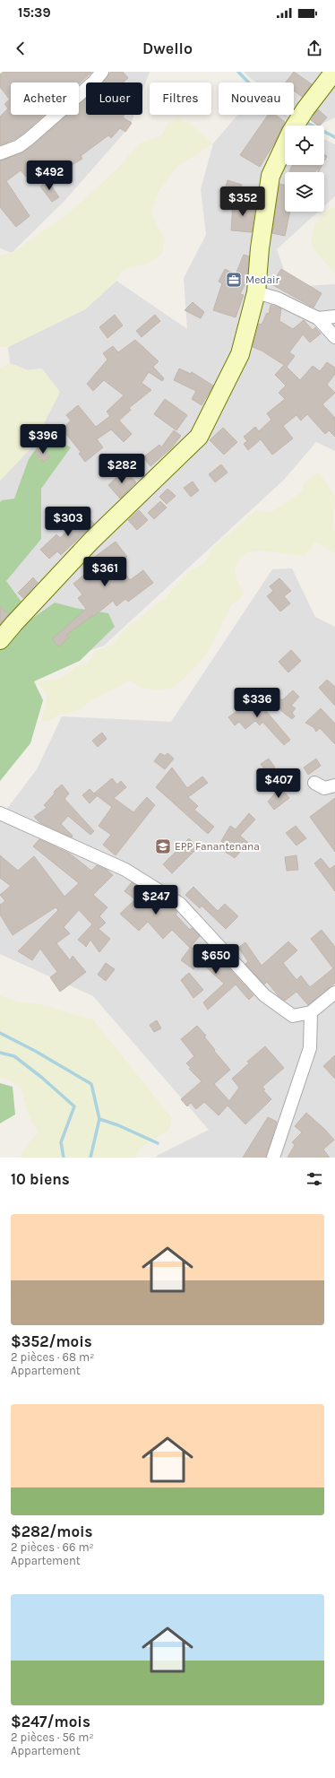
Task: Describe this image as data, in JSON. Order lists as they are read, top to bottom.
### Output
{
  "places": {
    "office": ["Medair"],
    "school or university": ["EPP Fanantenana"]
  },
  "page": {
    "status": "15:39",
    "header": "Dwello",
    "chip": [
      "Acheter",
      "Louer",
      "Filtres",
      "Nouveau"
    ],
    "price": [
      "$492",
      "$352",
      "$396",
      "$282",
      "$303",
      "$361",
      "$336",
      "$407",
      "$247",
      "$650"
    ],
    "heading": "10 biens",
    "list": [
      {
        "name": "$352/mois",
        "note": "2 pièces · 68 m² · Appartement"
      },
      {
        "name": "$282/mois",
        "note": "2 pièces · 66 m² · Appartement"
      },
      {
        "name": "$247/mois",
        "note": "2 pièces · 56 m² · Appartement"
      }
    ]
  }
}
